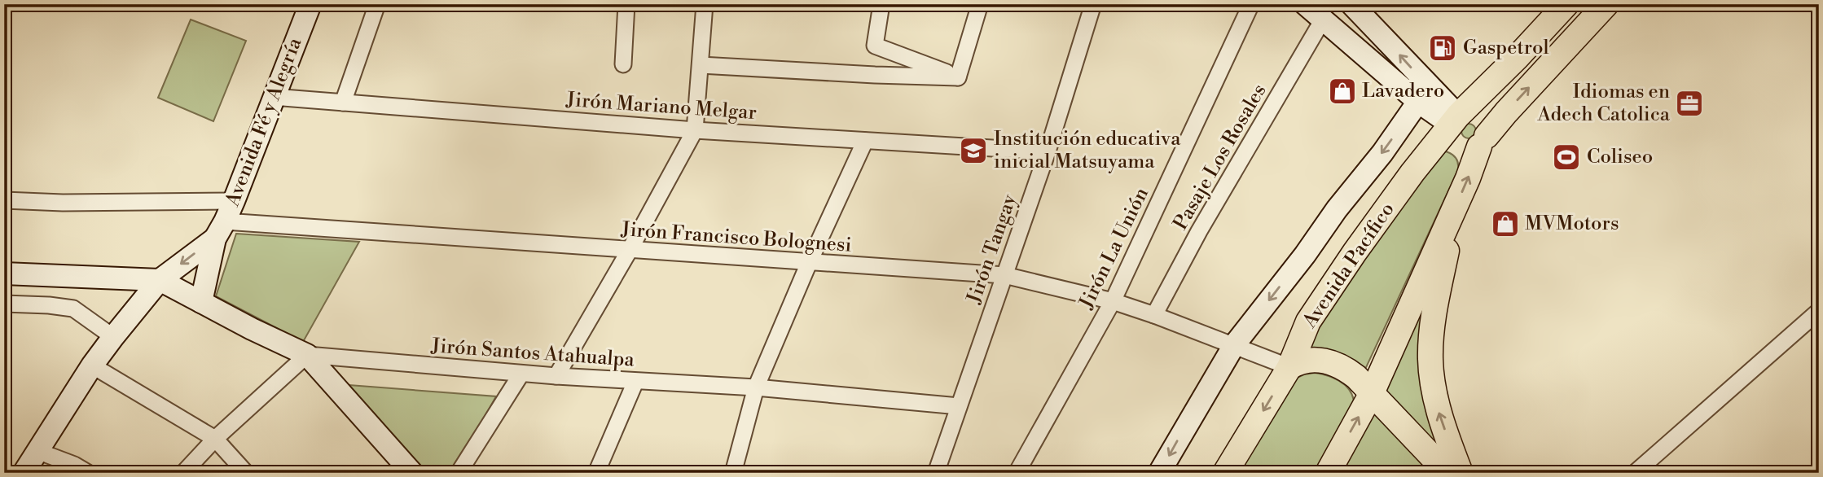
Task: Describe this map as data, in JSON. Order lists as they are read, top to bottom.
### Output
{
  "streets": {
    "main road": ["Avenida Fé y Alegría", "Avenida Pacífico"],
    "street": [
      "Jirón Mariano Melgar",
      "Pasaje Los Rosales",
      "Jirón Francisco Bolognesi",
      "Jirón La Unión",
      "Jirón Tangay",
      "Jirón Santos Atahualpa"
    ]
  },
  "crossings": [
    ["Jirón Mariano Melgar", "Avenida Fé y Alegría"],
    ["Jirón Mariano Melgar", "Jirón Tangay"],
    ["Avenida Fé y Alegría", "Jirón Francisco Bolognesi"],
    ["Pasaje Los Rosales", "Jirón Francisco Bolognesi"],
    ["Jirón Francisco Bolognesi", "Jirón La Unión"],
    ["Jirón Francisco Bolognesi", "Jirón Tangay"],
    ["Jirón Francisco Bolognesi", "Avenida Pacífico"],
    ["Jirón Tangay", "Jirón Santos Atahualpa"]
  ],
  "places": {
    "fuel station": ["Gaspetrol"],
    "shop": ["Lavadero", "MVMotors"],
    "office": ["Idiomas en Adech Catolica"],
    "school or university": ["Institución educativa inicial Matsuyama"],
    "sports": ["Coliseo"]
  }
}
